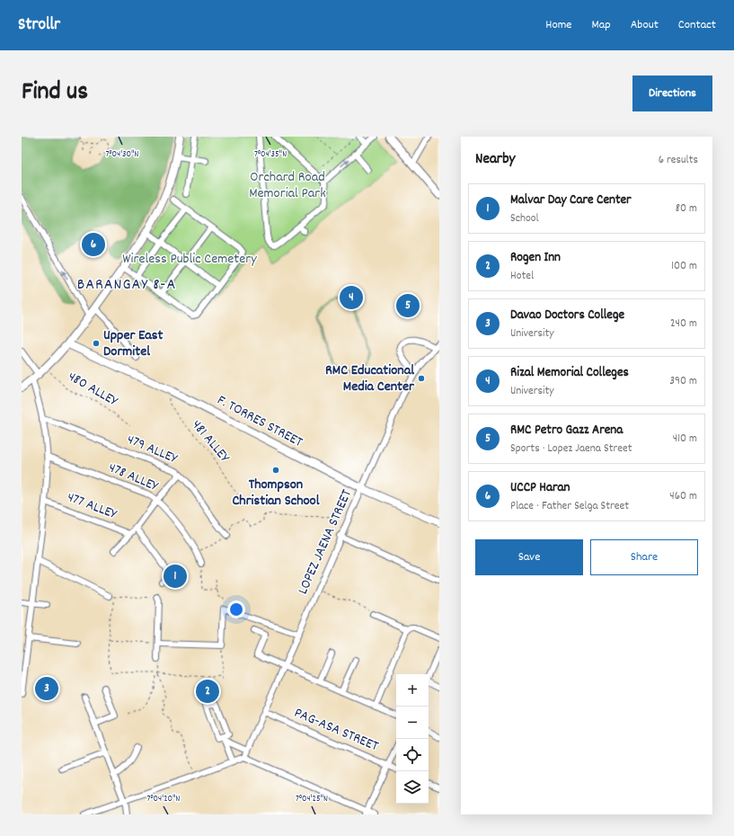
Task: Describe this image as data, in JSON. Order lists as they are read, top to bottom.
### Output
{
  "streets": {
    "main road": ["F. TORRES STREET"],
    "street": [
      "479 ALLEY",
      "478 ALLEY",
      "477 ALLEY",
      "LOPEZ JAENA STREET",
      "PAG-ASA STREET"
    ],
    "path": ["480 ALLEY", "481 ALLEY"]
  },
  "crossings": [
    ["F. TORRES STREET", "481 ALLEY"],
    ["F. TORRES STREET", "LOPEZ JAENA STREET"],
    ["LOPEZ JAENA STREET", "PAG-ASA STREET"]
  ],
  "districts": ["BARANGAY 8-A"],
  "parks": ["Orchard Road Memorial Park", "Wireless Public Cemetery"],
  "places": ["Upper East Dormitel", "RMC Educational Media Center", "Thompson Christian School"],
  "page": {
    "header": "Strollr",
    "nav": [
      "Home",
      "Map",
      "About",
      "Contact"
    ],
    "title": "Find us",
    "buttons": [
      "Directions",
      ["Save", "Share"]
    ],
    "heading": ["Nearby", "6 results"],
    "list": [
      {
        "mark": "1",
        "name": "Malvar Day Care Center",
        "note": "School",
        "value": "80 m"
      },
      {
        "mark": "2",
        "name": "Rogen Inn",
        "note": "Hotel",
        "value": "100 m"
      },
      {
        "mark": "3",
        "name": "Davao Doctors College",
        "note": "University",
        "value": "240 m"
      },
      {
        "mark": "4",
        "name": "Rizal Memorial Colleges",
        "note": "University",
        "value": "390 m"
      },
      {
        "mark": "5",
        "name": "RMC Petro Gazz Arena",
        "note": "Sports · Lopez Jaena Street",
        "value": "410 m"
      },
      {
        "mark": "6",
        "name": "UCCP Haran",
        "note": "Place · Father Selga Street",
        "value": "460 m"
      }
    ],
    "pins": [
      "6",
      "4",
      "5",
      "1",
      "3",
      "2"
    ],
    "map_buttons": ["+", "−"]
  },
  "coordinates": [
    "7°04'30\"N",
    "7°04'35\"N",
    "7°04'20\"N",
    "7°04'25\"N"
  ]
}
